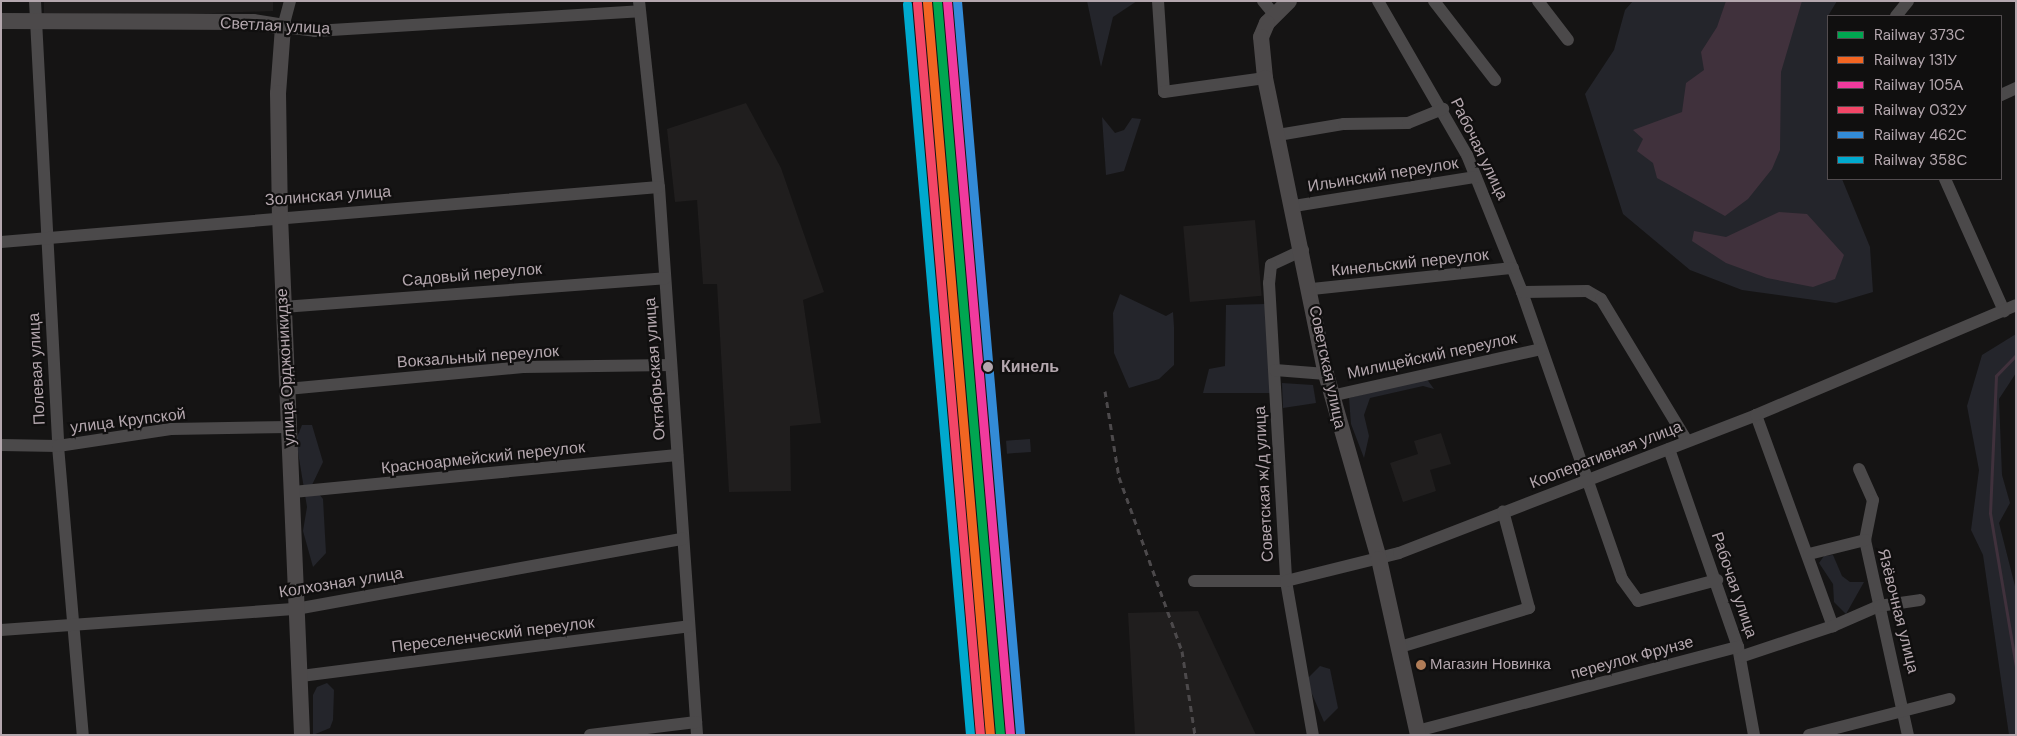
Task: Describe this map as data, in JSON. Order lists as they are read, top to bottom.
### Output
{
  "streets": {
    "main road": ["Светлая улица", "улица Орджоникидзе", "Советская улица"],
    "street": [
      "Рабочая улица",
      "Ильинский переулок",
      "Золинская улица",
      "Кинельский переулок",
      "Садовый переулок",
      "Милицейский переулок",
      "Вокзальный переулок",
      "Полевая улица",
      "Октябрьская улица",
      "улица Крупской",
      "Кооперативная улица",
      "Красноармейский переулок",
      "Советская ж/д улица",
      "Колхозная улица",
      "Язёвочная улица",
      "Переселенческий переулок",
      "переулок Фрунзе"
    ]
  },
  "crossings": [
    ["Светлая улица", "улица Орджоникидзе"],
    ["Светлая улица", "Полевая улица"],
    ["Светлая улица", "Октябрьская улица"],
    ["Рабочая улица", "Ильинский переулок"],
    ["Рабочая улица", "Кинельский переулок"],
    ["Рабочая улица", "Милицейский переулок"],
    ["Рабочая улица", "Кооперативная улица"],
    ["Рабочая улица", "переулок Фрунзе"],
    ["Ильинский переулок", "Советская улица"],
    ["Золинская улица", "улица Орджоникидзе"],
    ["Золинская улица", "Полевая улица"],
    ["Золинская улица", "Октябрьская улица"],
    ["Кинельский переулок", "Советская улица"],
    ["Садовый переулок", "улица Орджоникидзе"],
    ["Садовый переулок", "Октябрьская улица"],
    ["Милицейский переулок", "Советская улица"],
    ["Вокзальный переулок", "улица Орджоникидзе"],
    ["Вокзальный переулок", "Октябрьская улица"],
    ["улица Орджоникидзе", "улица Крупской"],
    ["улица Орджоникидзе", "Красноармейский переулок"],
    ["улица Орджоникидзе", "Колхозная улица"],
    ["улица Орджоникидзе", "Переселенческий переулок"],
    ["Советская улица", "Кооперативная улица"],
    ["Советская улица", "Советская ж/д улица"],
    ["Советская улица", "переулок Фрунзе"],
    ["Полевая улица", "улица Крупской"],
    ["Полевая улица", "Колхозная улица"],
    ["Октябрьская улица", "Красноармейский переулок"],
    ["Октябрьская улица", "Колхозная улица"],
    ["Октябрьская улица", "Переселенческий переулок"],
    ["Кооперативная улица", "Советская ж/д улица"],
    ["Язёвочная улица", "переулок Фрунзе"]
  ],
  "places": ["Кинель", "Магазин Новинка"],
  "lines": [
    "rail line 373C",
    "rail line 105А",
    "rail line 462С",
    "rail line 131У",
    "rail line 032У",
    "rail line 358С"
  ],
  "legend": [
    "Railway 373C",
    "Railway 131У",
    "Railway 105А",
    "Railway 032У",
    "Railway 462С",
    "Railway 358С"
  ]
}
